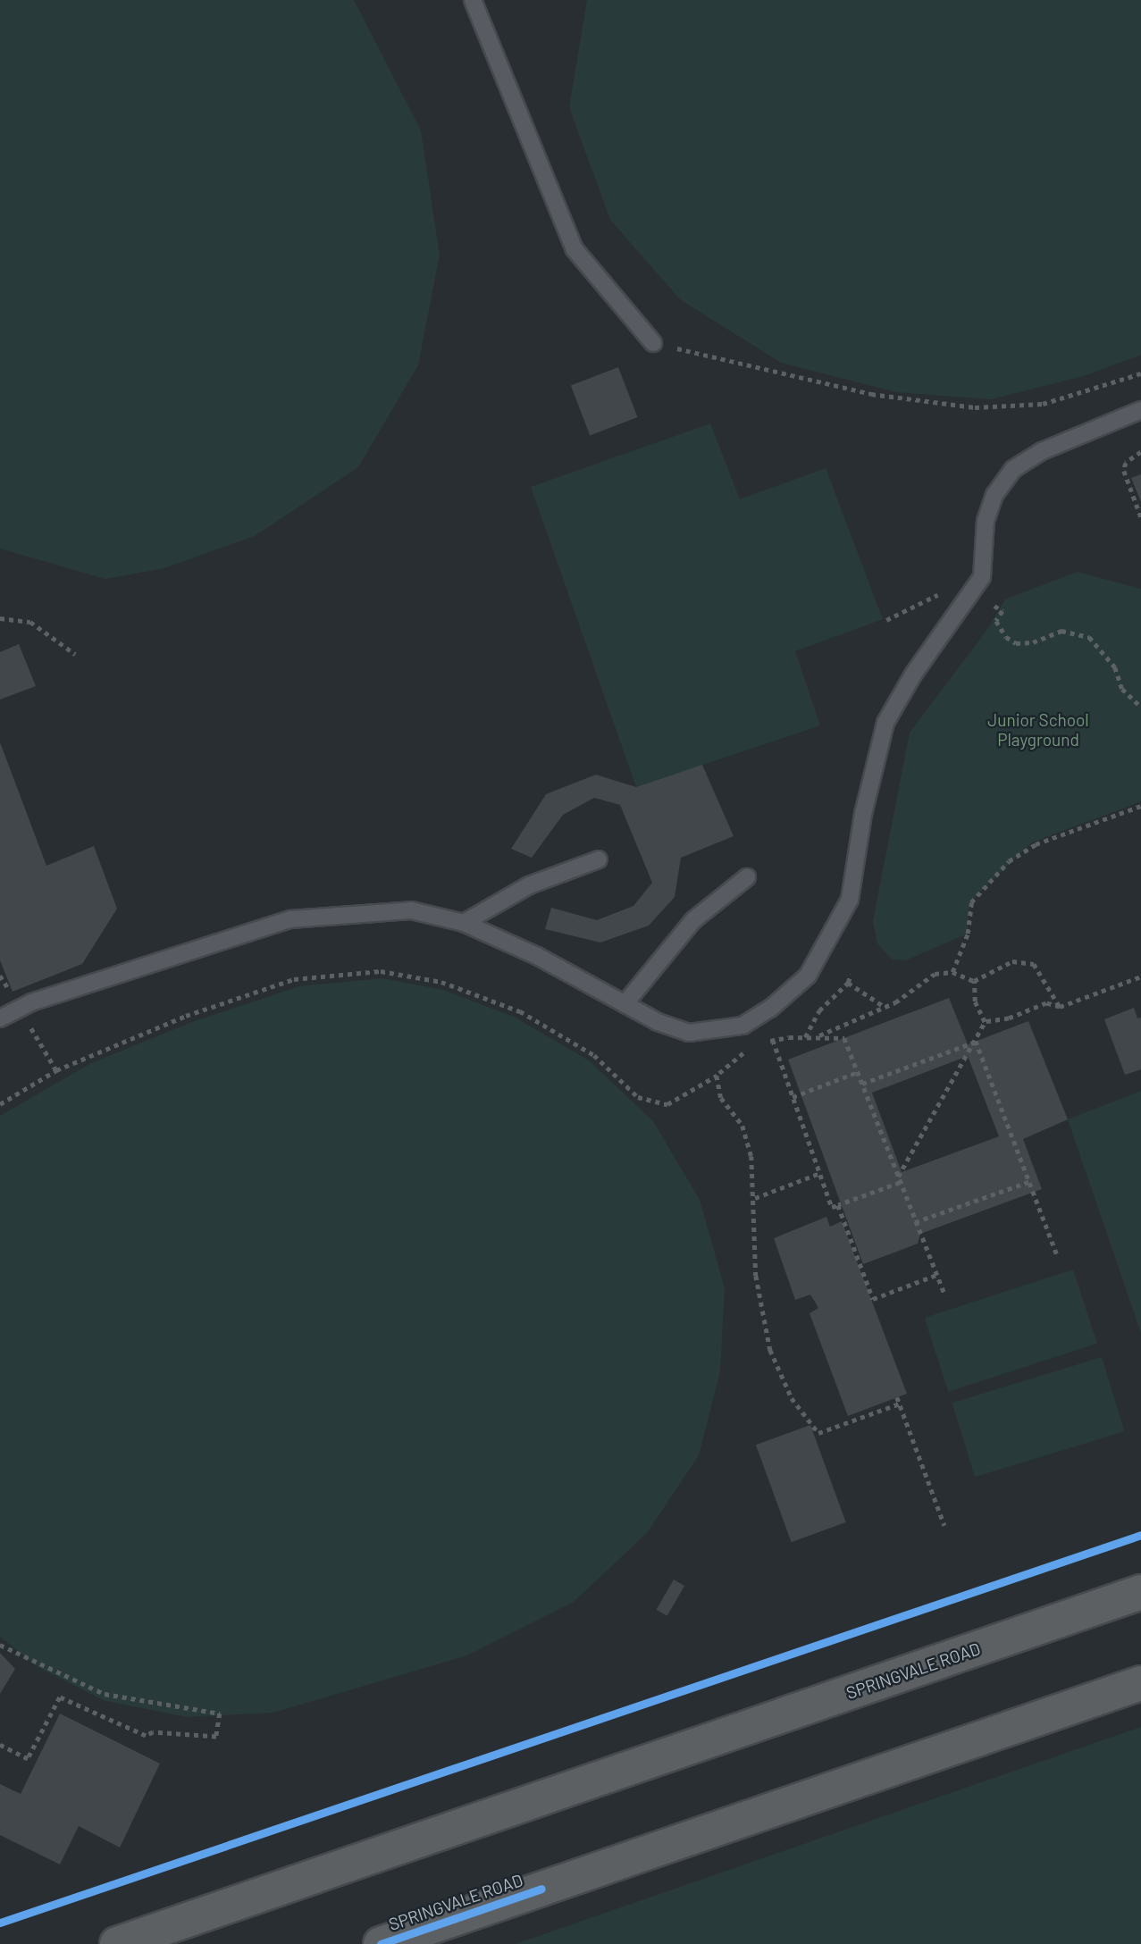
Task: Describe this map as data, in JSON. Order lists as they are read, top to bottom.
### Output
{
  "streets": {
    "highway": ["SPRINGVALE ROAD"]
  },
  "parks": ["Junior School Playground"]
}
